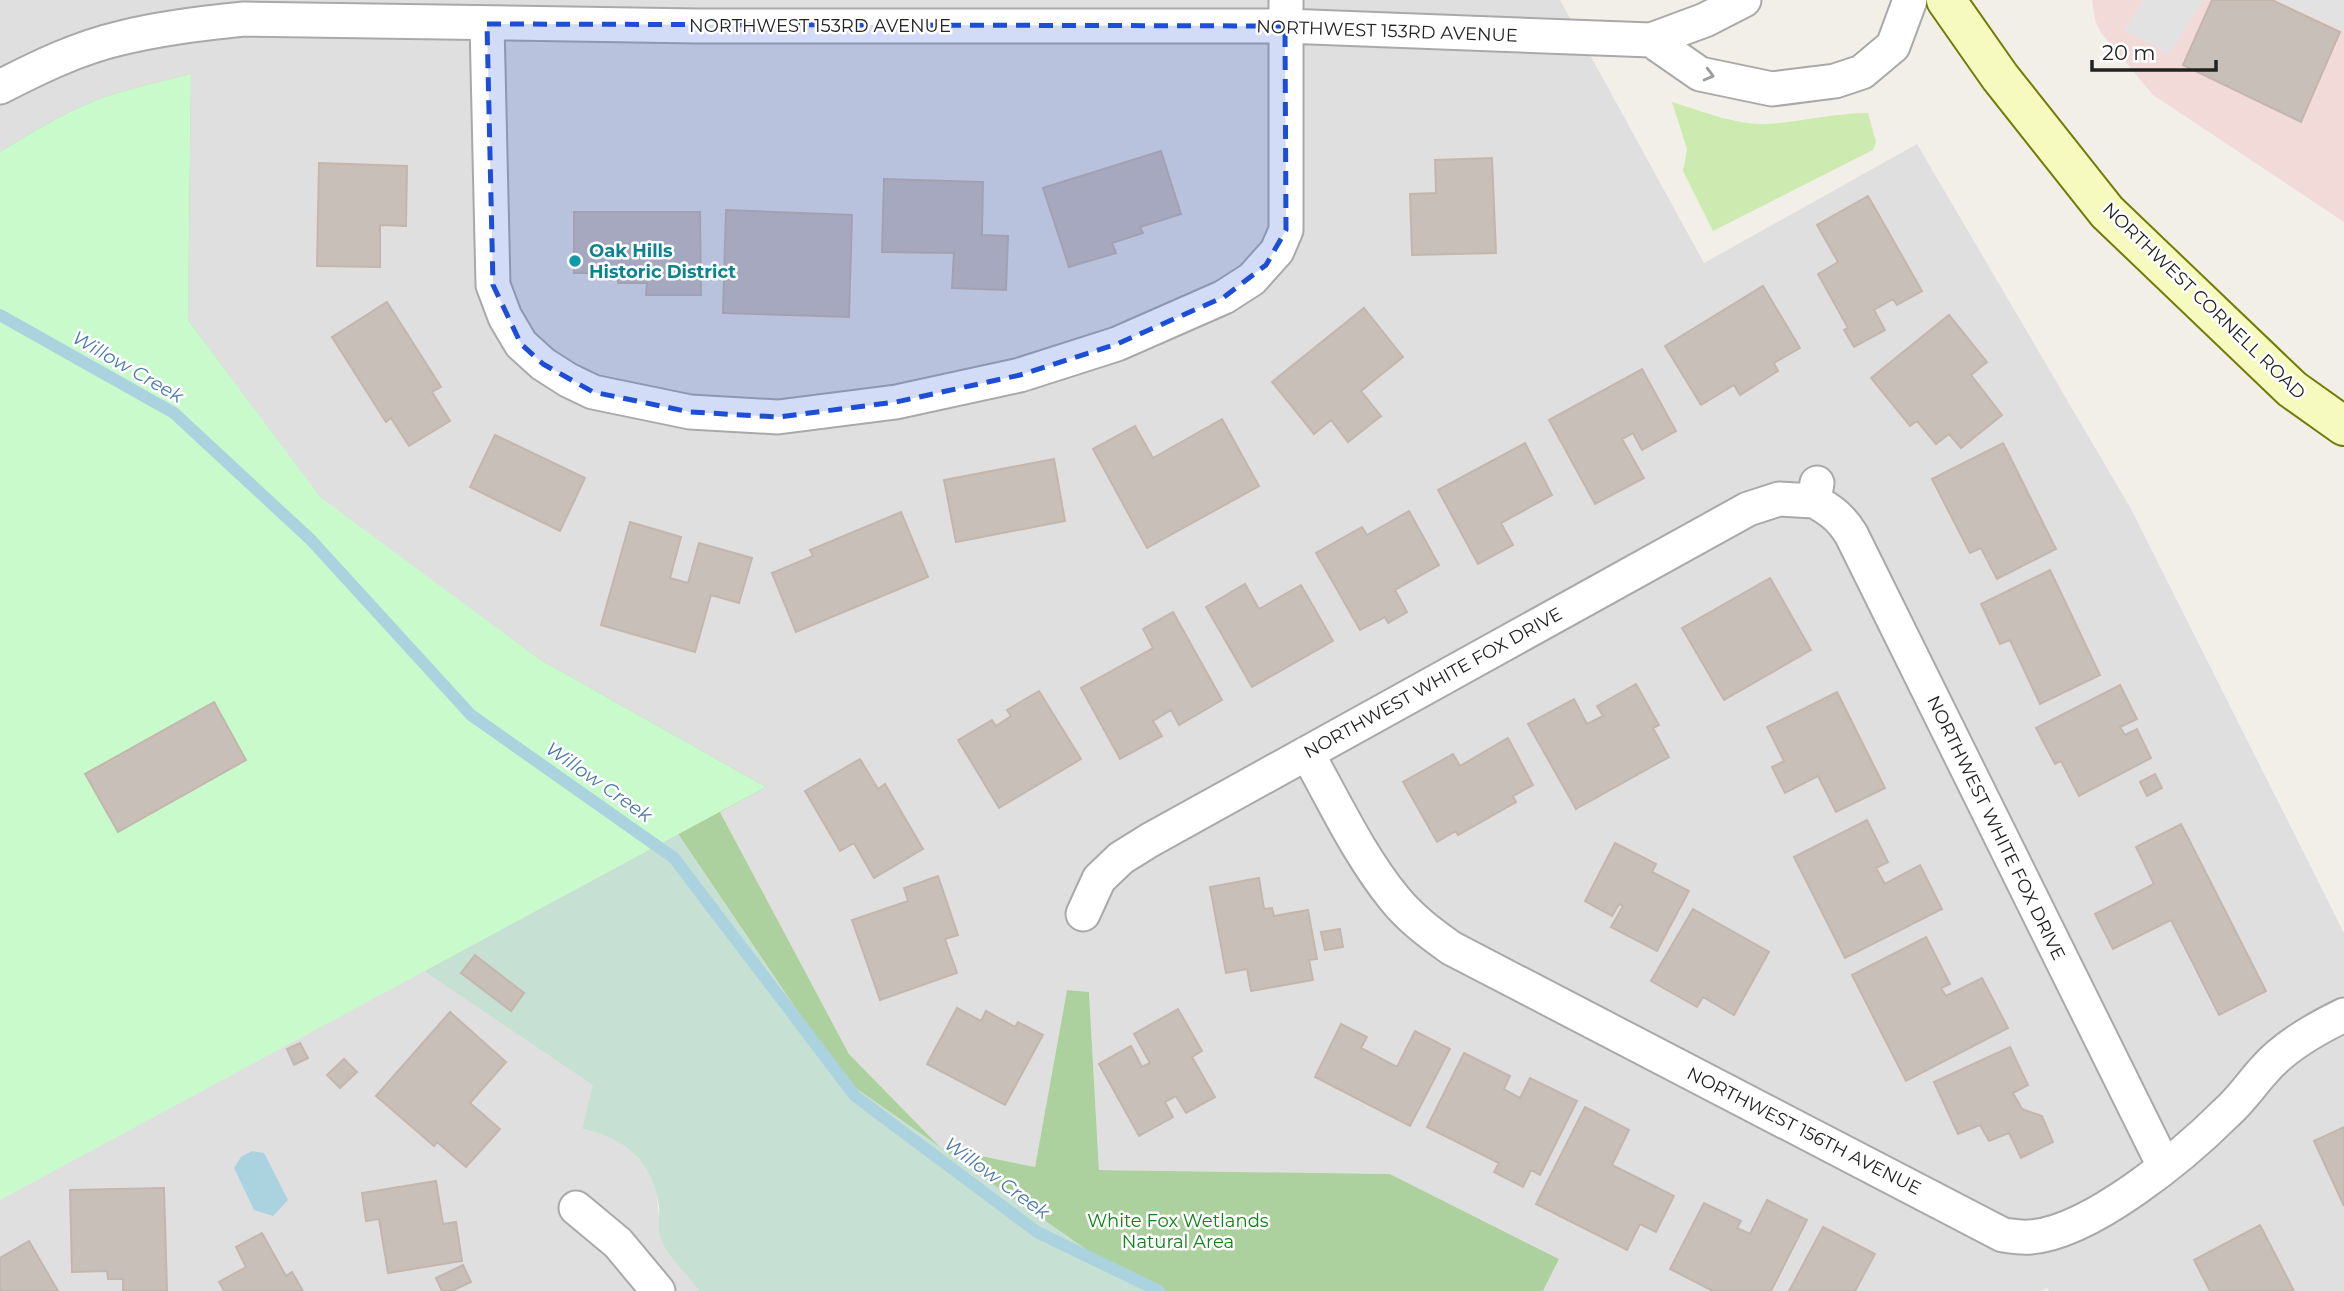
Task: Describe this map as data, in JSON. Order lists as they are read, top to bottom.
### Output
{
  "streets": {
    "main road": ["NORTHWEST CORNELL ROAD"],
    "street": ["NORTHWEST 153RD AVENUE", "NORTHWEST WHITE FOX DRIVE", "NORTHWEST 156TH AVENUE"]
  },
  "crossings": [
    ["NORTHWEST WHITE FOX DRIVE", "NORTHWEST 156TH AVENUE"]
  ],
  "water": ["Willow Creek"],
  "parks": ["White Fox Wetlands Natural Area"],
  "places": ["Oak Hills Historic District"],
  "scale_bar": "20 m"
}
